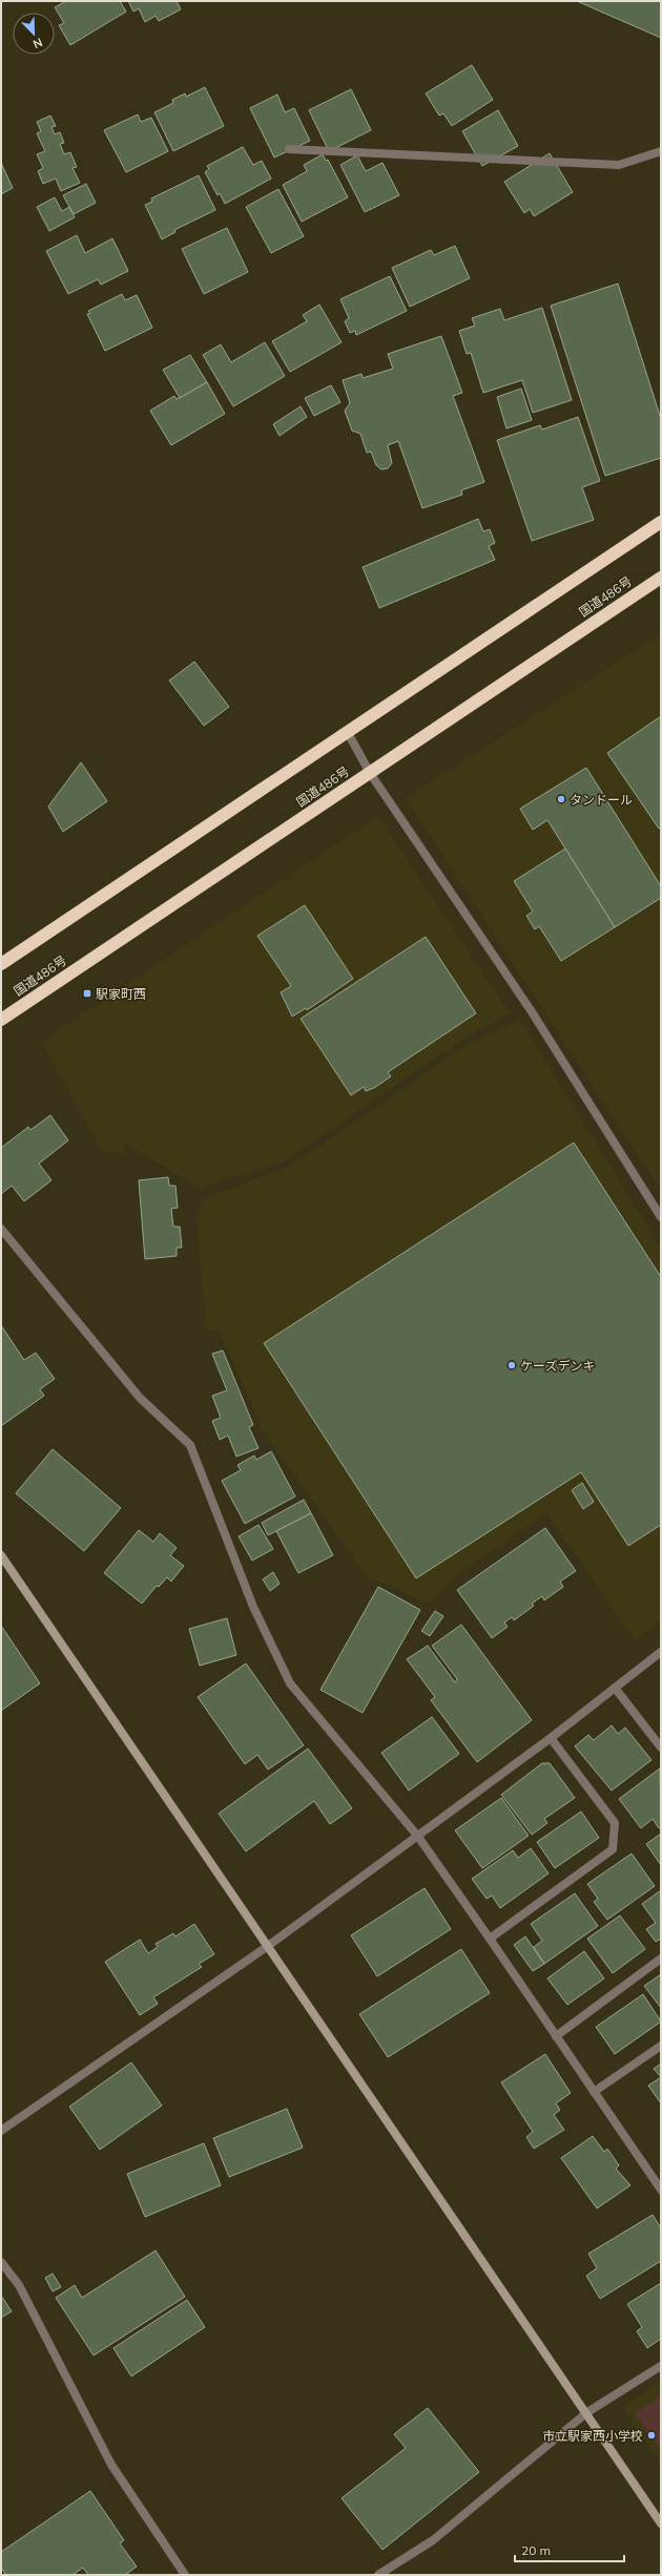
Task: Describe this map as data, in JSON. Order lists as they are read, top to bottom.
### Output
{
  "streets": {
    "highway": ["国道486号"]
  },
  "places": {
    "other": ["タンドール", "ケーズデンキ", "市立駅家西小学校"],
    "transit": ["駅家町西"]
  },
  "scale_bar": "20 m",
  "north": "bottom right"
}
